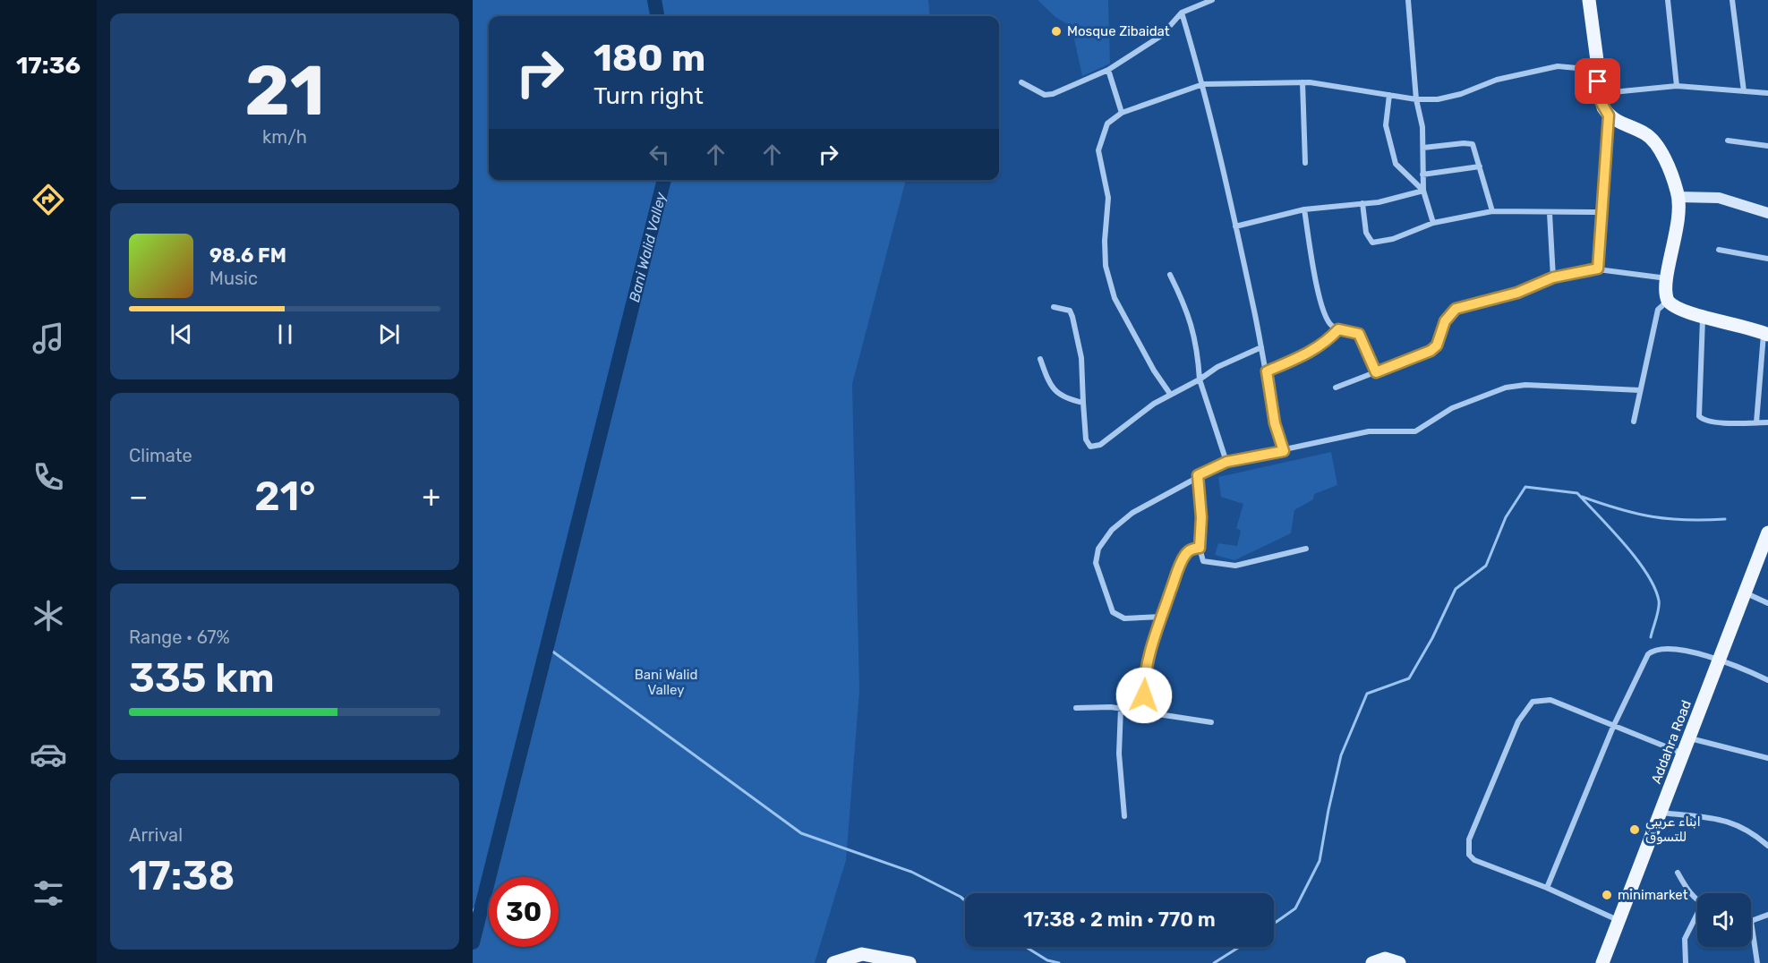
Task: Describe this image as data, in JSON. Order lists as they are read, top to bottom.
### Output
{
  "streets": {
    "main road": ["Addahra Road"]
  },
  "water": ["Bani Walid Valley"],
  "parks": ["Bani Walid Valley"],
  "places": ["Mosque Zibaidat", "ابناء عريبي للتسوق", "minimarket"],
  "page": {
    "tabs": "17:36",
    "tile": [
      ["21", "km/h"],
      "Climate",
      ["Range · 67%", "335 km"],
      ["Arrival", "17:38"]
    ],
    "turn": ["180 m", "Turn right"],
    "song": ["98.6 FM", "Music"],
    "heat": ["−", "21°", "+"],
    "limit": "30",
    "trip": "17:38 · 2 min · 770 m"
  }
}
